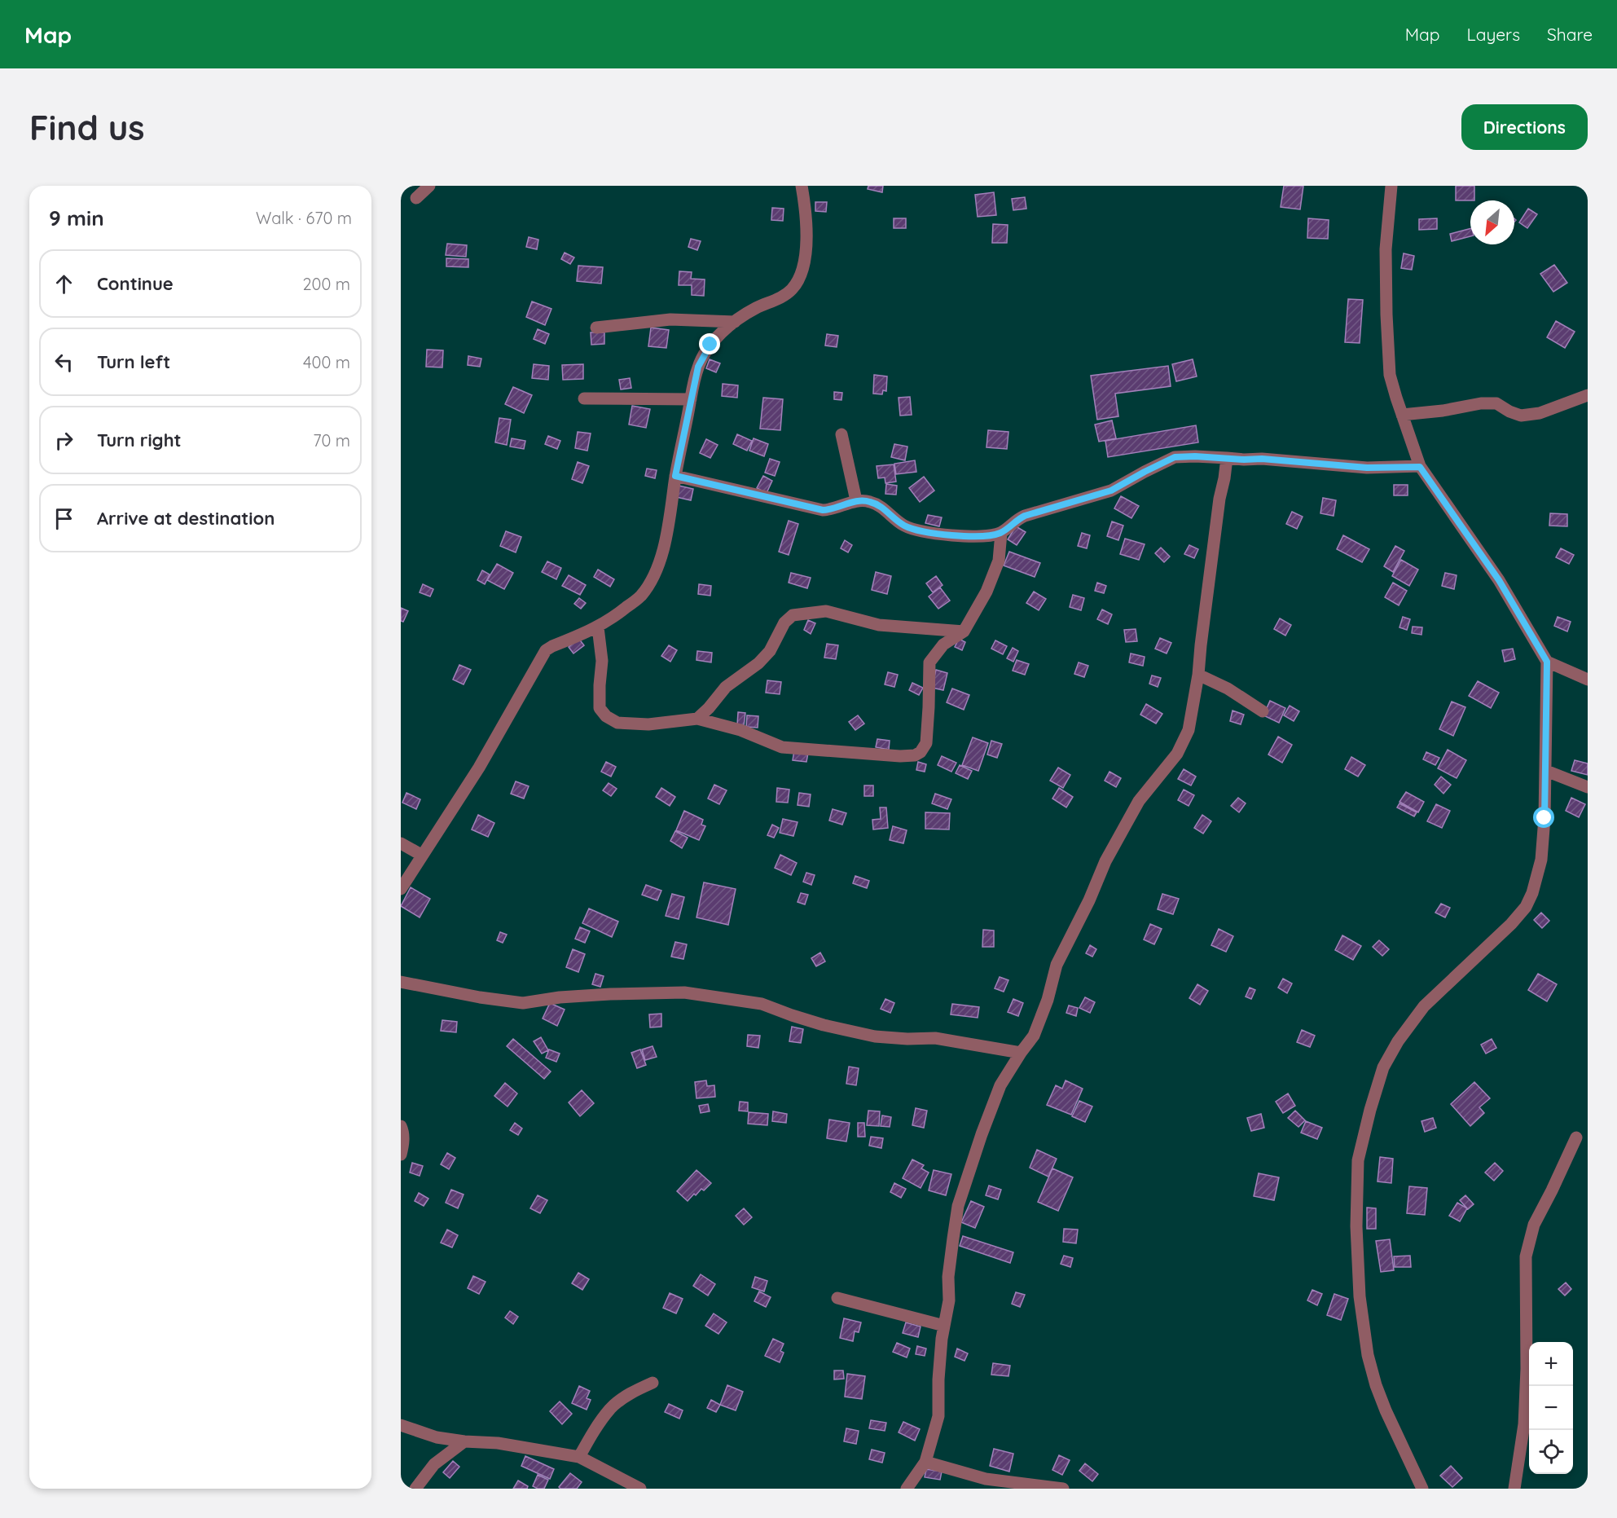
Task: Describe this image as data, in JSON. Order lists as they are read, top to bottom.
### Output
{
  "north": "bottom left",
  "page": {
    "header": "Map",
    "nav": ["Map", "Layers", "Share"],
    "buttons": "Directions",
    "title": "Find us",
    "heading": ["9 min", "Walk · 670 m"],
    "list": [
      ["Continue", "200 m"],
      ["Turn left", "400 m"],
      ["Turn right", "70 m"],
      "Arrive at destination"
    ],
    "map_buttons": ["+", "−"]
  }
}
